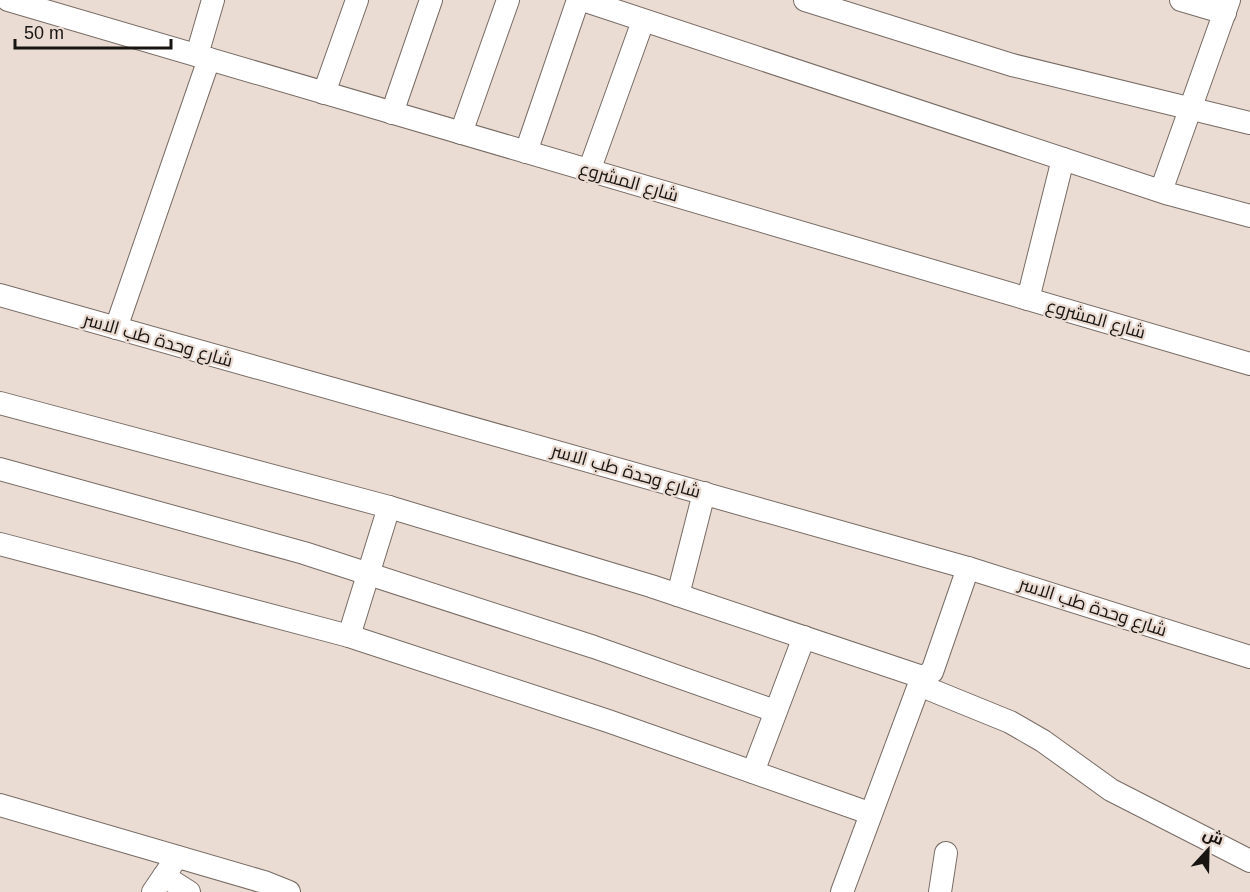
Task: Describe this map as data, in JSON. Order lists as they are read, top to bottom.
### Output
{
  "streets": {
    "street": ["شارع المشروع", "شارع وحدة طب الاسر"]
  },
  "scale_bar": "50 m",
  "north": "top"
}
